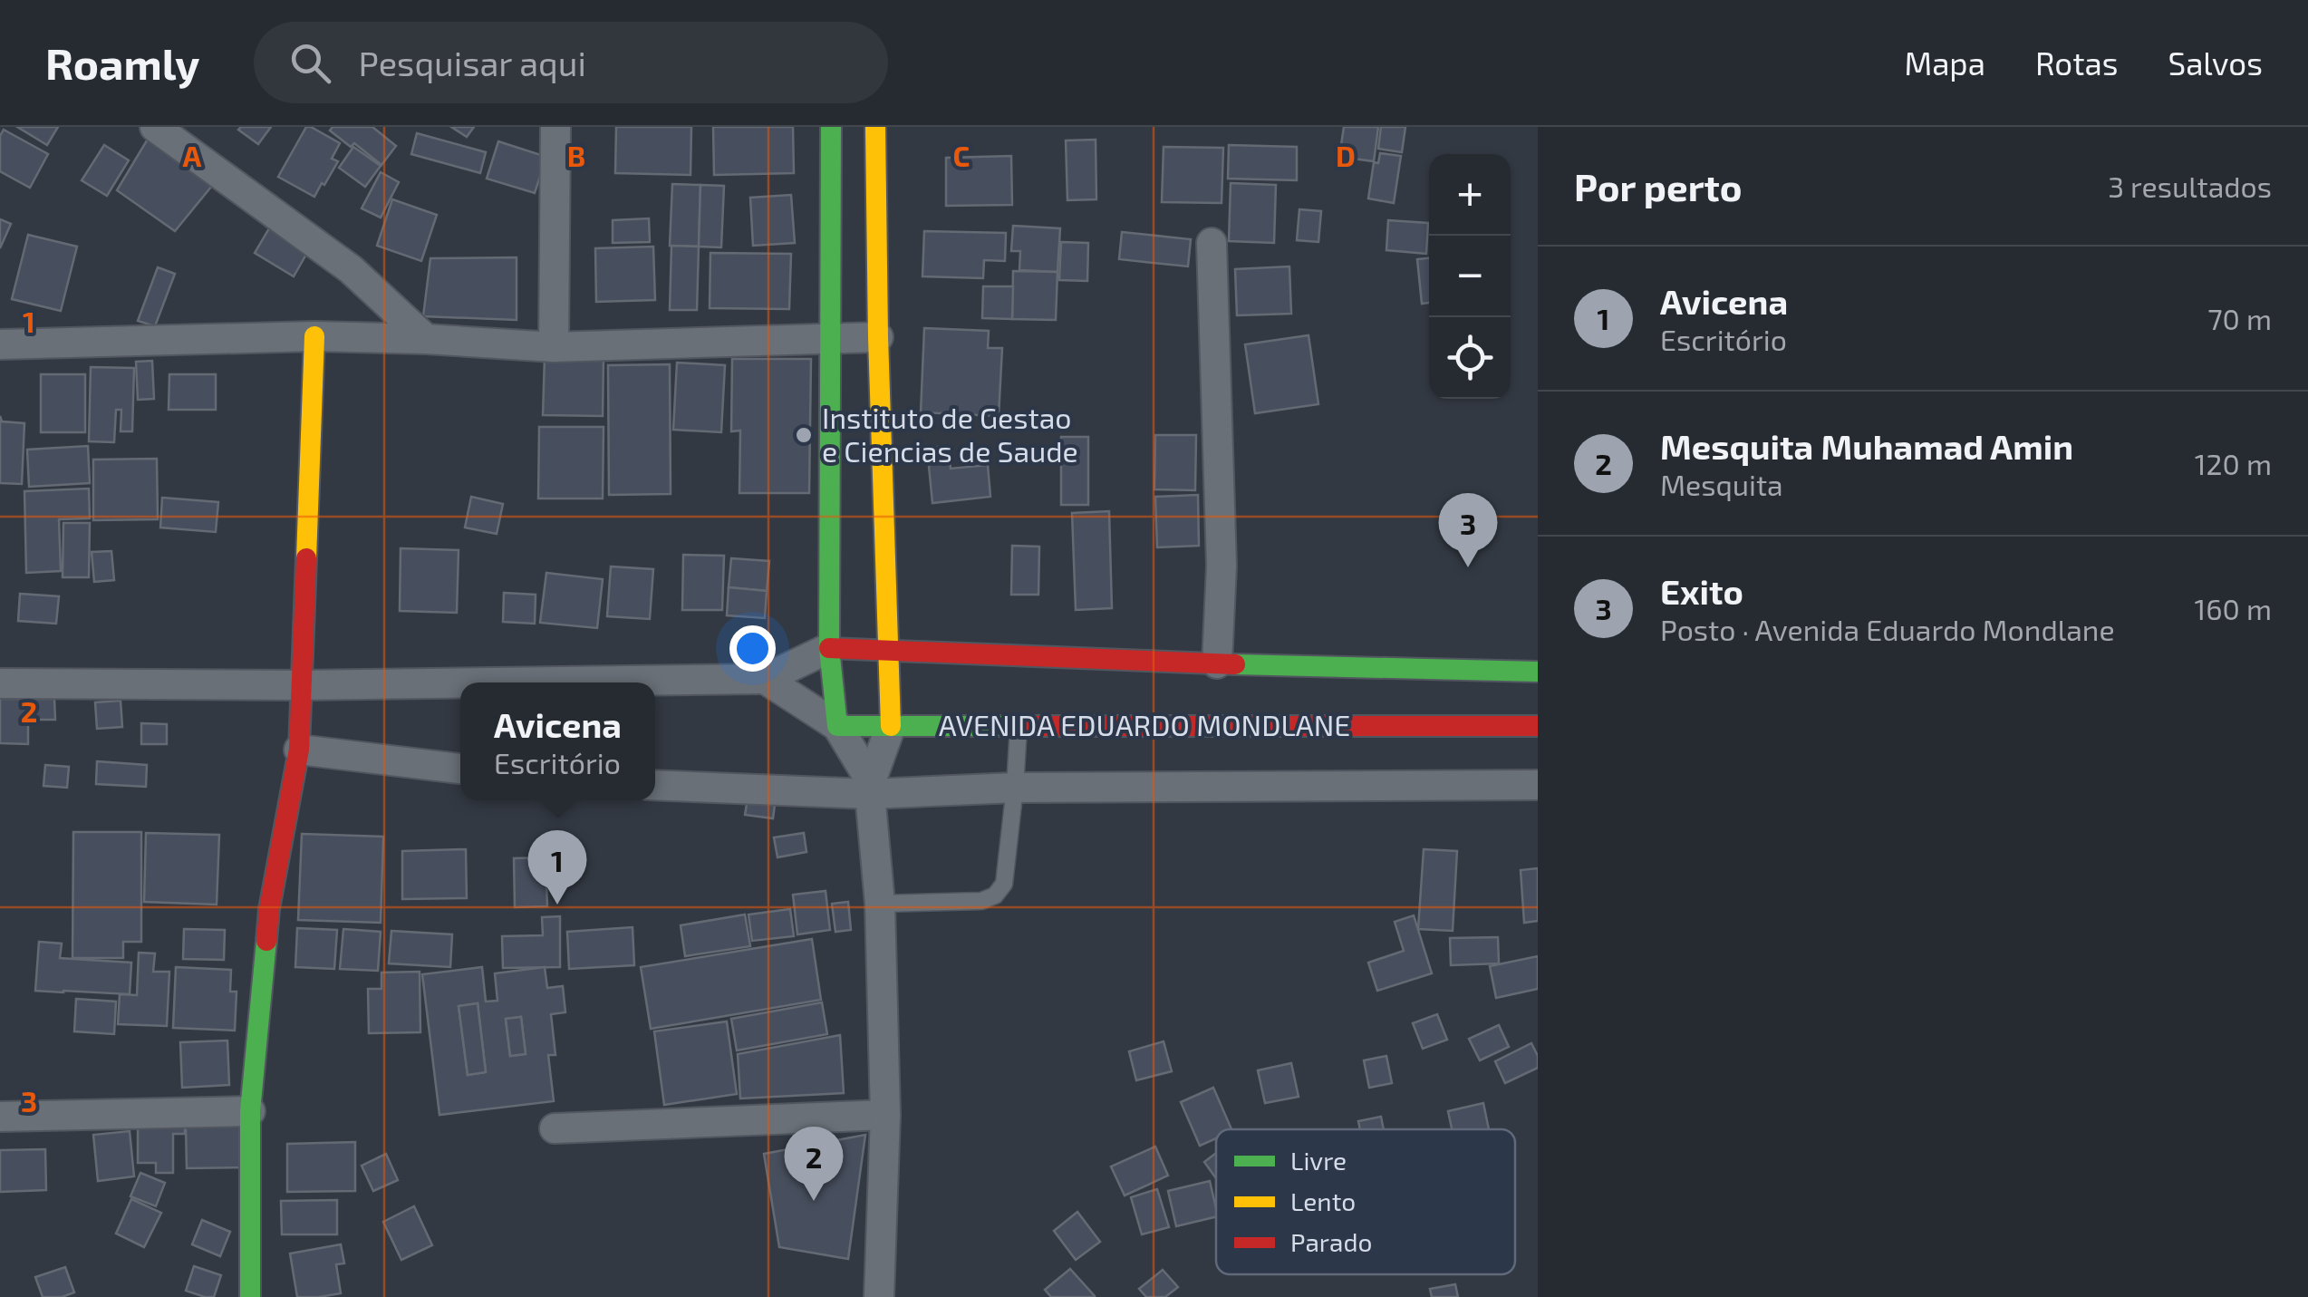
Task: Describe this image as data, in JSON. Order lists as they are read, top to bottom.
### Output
{
  "streets": {
    "street": ["AVENIDA EDUARDO MONDLANE"]
  },
  "places": ["Instituto de Gestao e Ciencias de Saude"],
  "legend": ["Livre", "Lento", "Parado"],
  "page": {
    "header": "Roamly",
    "search": "Pesquisar aqui",
    "nav": ["Mapa", "Rotas", "Salvos"],
    "heading": ["Por perto", "3 resultados"],
    "map_buttons": ["+", "−"],
    "list": [
      {
        "mark": "1",
        "name": "Avicena",
        "note": "Escritório",
        "value": "70 m"
      },
      {
        "mark": "2",
        "name": "Mesquita Muhamad Amin",
        "note": "Mesquita",
        "value": "120 m"
      },
      {
        "mark": "3",
        "name": "Exito",
        "note": "Posto · Avenida Eduardo Mondlane",
        "value": "160 m"
      }
    ],
    "pins": ["3", "1", "2"],
    "popup": ["Avicena", "Escritório"]
  },
  "grid": {
    "columns": [
      "A",
      "B",
      "C",
      "D"
    ],
    "rows": ["1", "2", "3"]
  }
}
